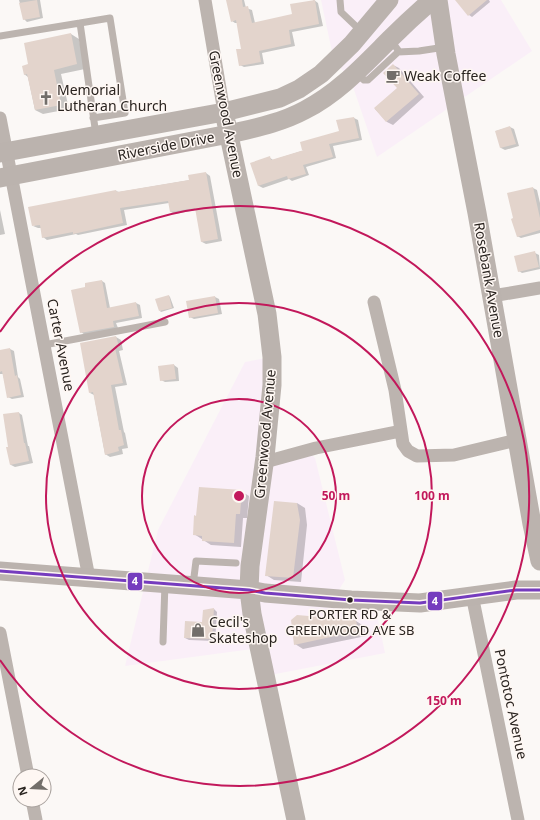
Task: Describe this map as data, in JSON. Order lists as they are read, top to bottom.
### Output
{
  "streets": {
    "street": [
      "Greenwood Avenue",
      "Riverside Drive",
      "Rosebank Avenue",
      "Carter Avenue",
      "Pontotoc Avenue"
    ]
  },
  "crossings": [
    ["Greenwood Avenue", "Riverside Drive"],
    ["Riverside Drive", "Carter Avenue"]
  ],
  "places": {
    "cafe": ["Weak Coffee"],
    "church": ["Memorial Lutheran Church"],
    "other": ["PORTER RD & GREENWOOD AVE SB"],
    "shop": ["Cecil's Skateshop"]
  },
  "lines": ["transit line 4"],
  "north": "left",
  "rings": ["50 m", "100 m", "150 m"]
}
